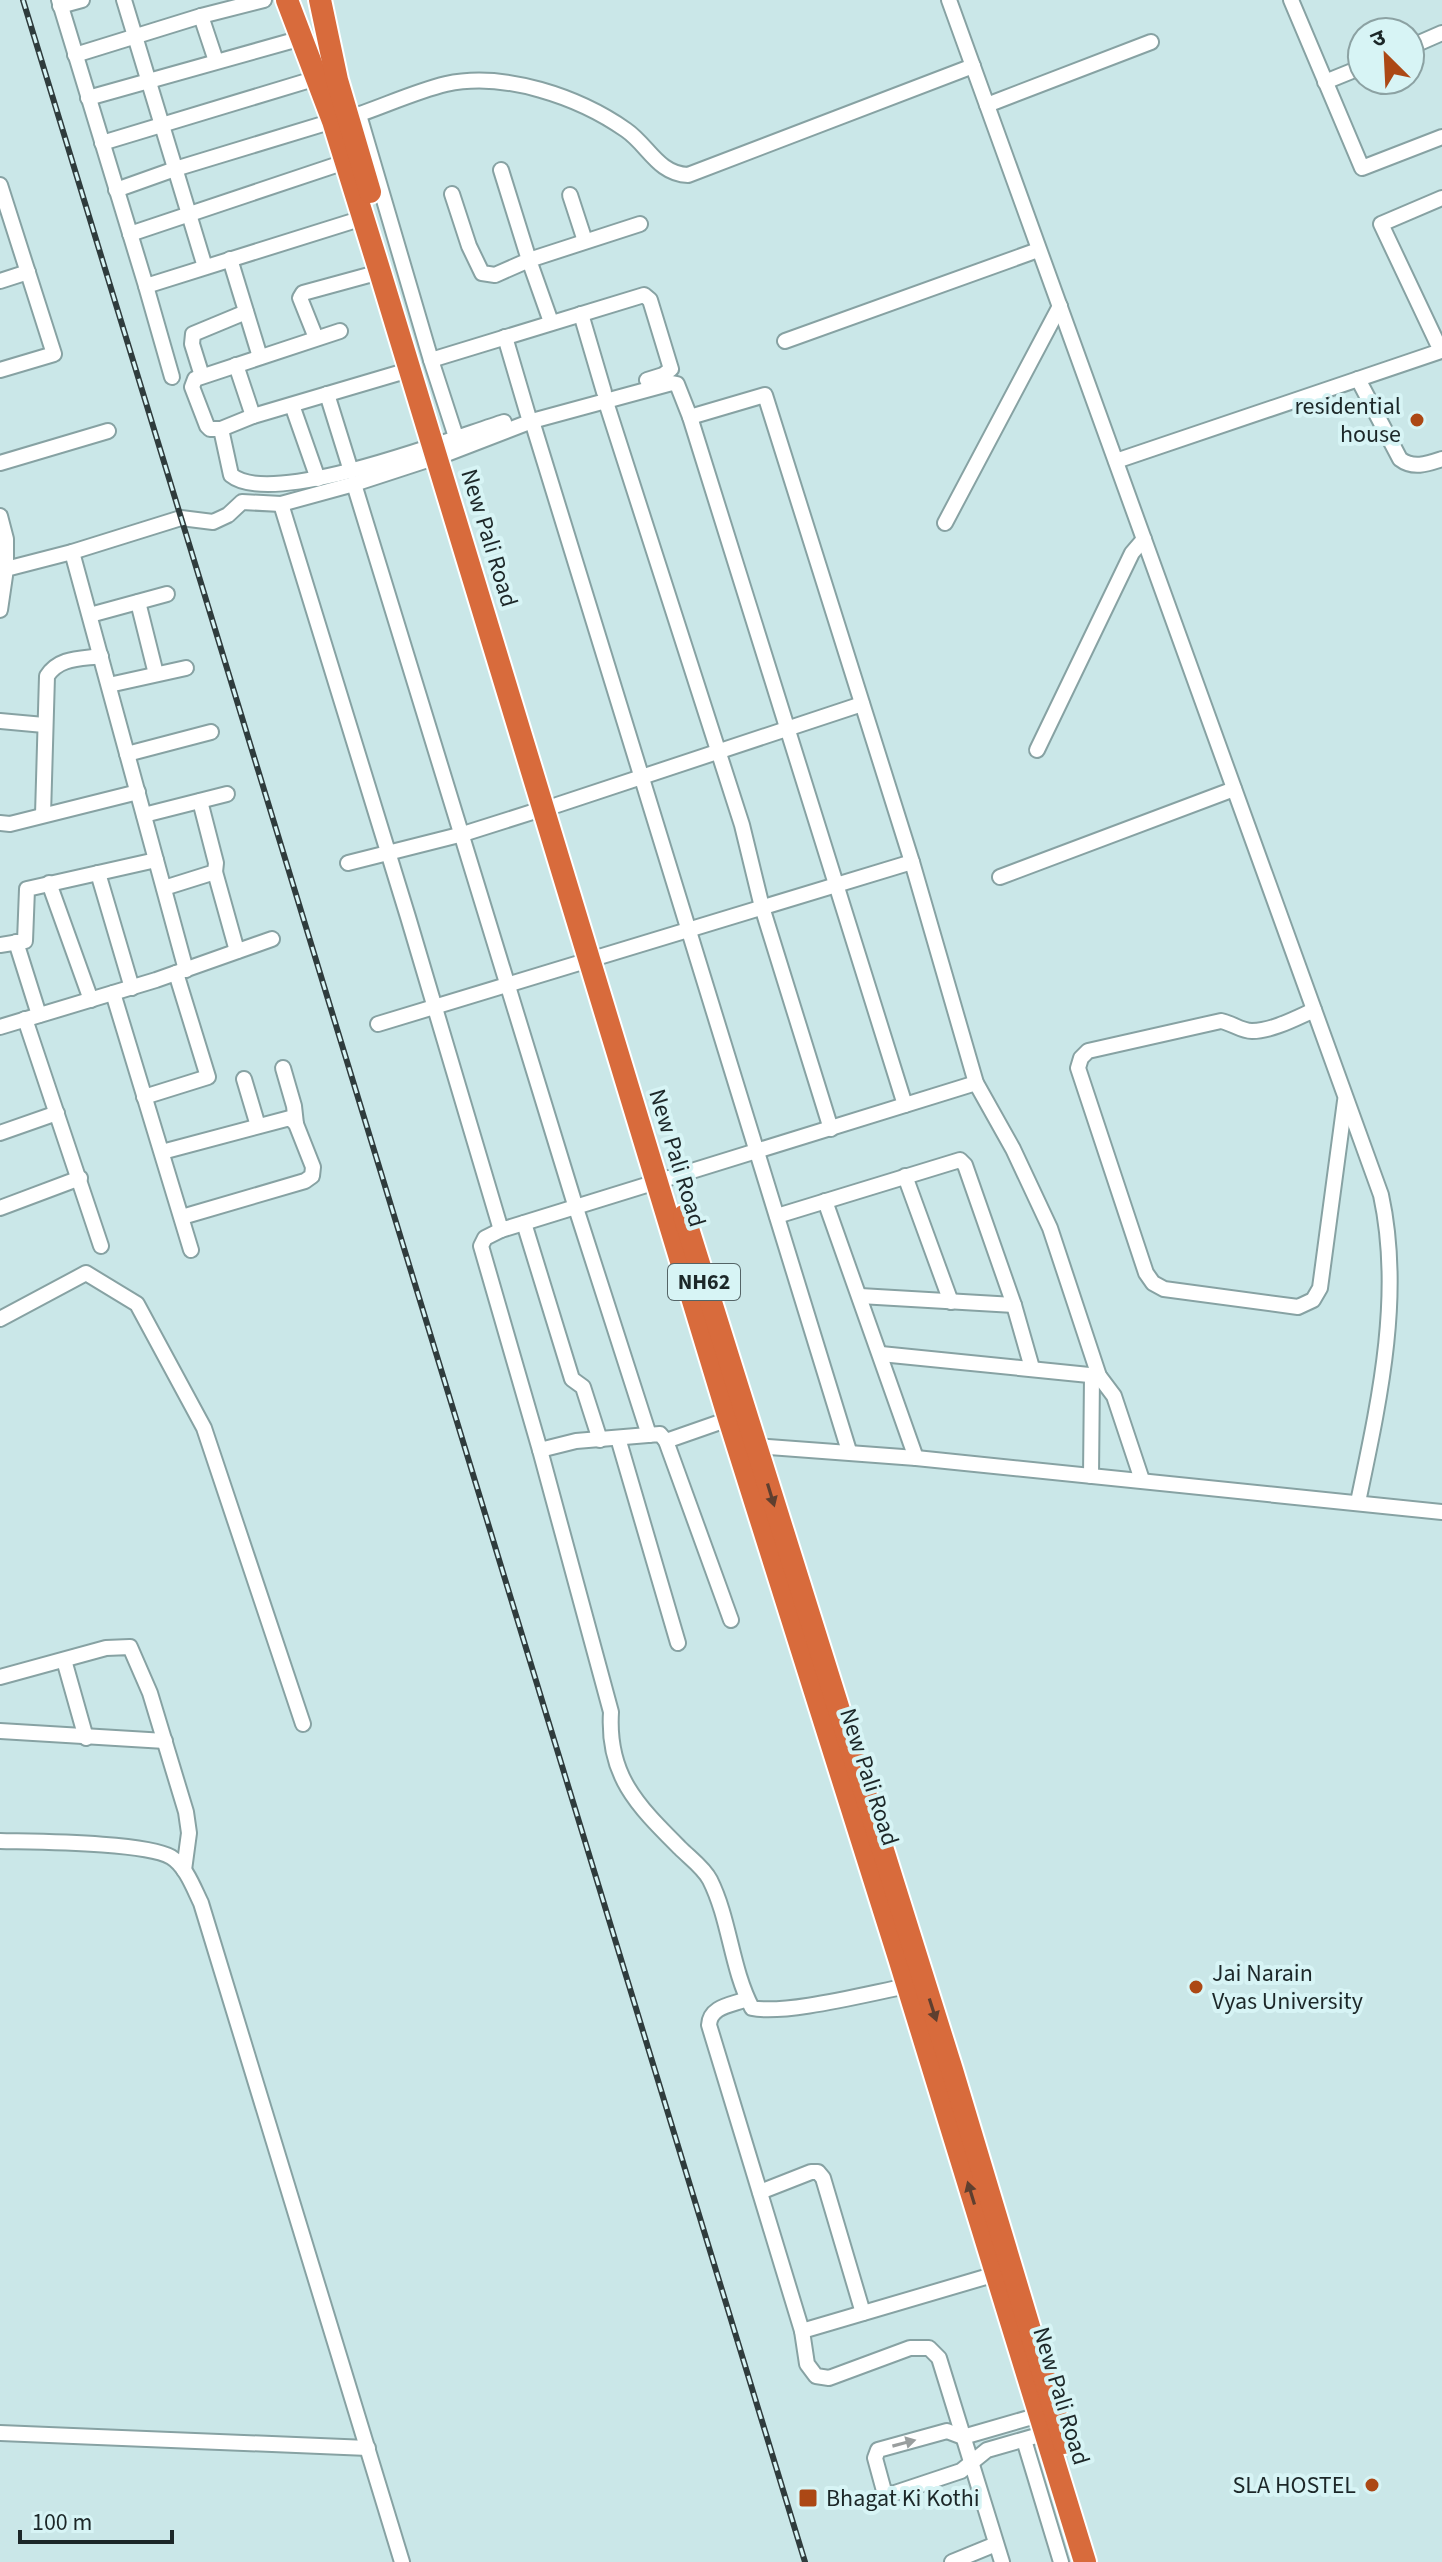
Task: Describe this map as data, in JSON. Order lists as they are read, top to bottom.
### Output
{
  "streets": {
    "highway": ["New Pali Road", "NH62"]
  },
  "places": {
    "other": ["residential house", "Jai Narain Vyas University", "SLA HOSTEL"],
    "transit": ["Bhagat Ki Kothi"]
  },
  "scale_bar": "100 m",
  "north": "top left"
}
